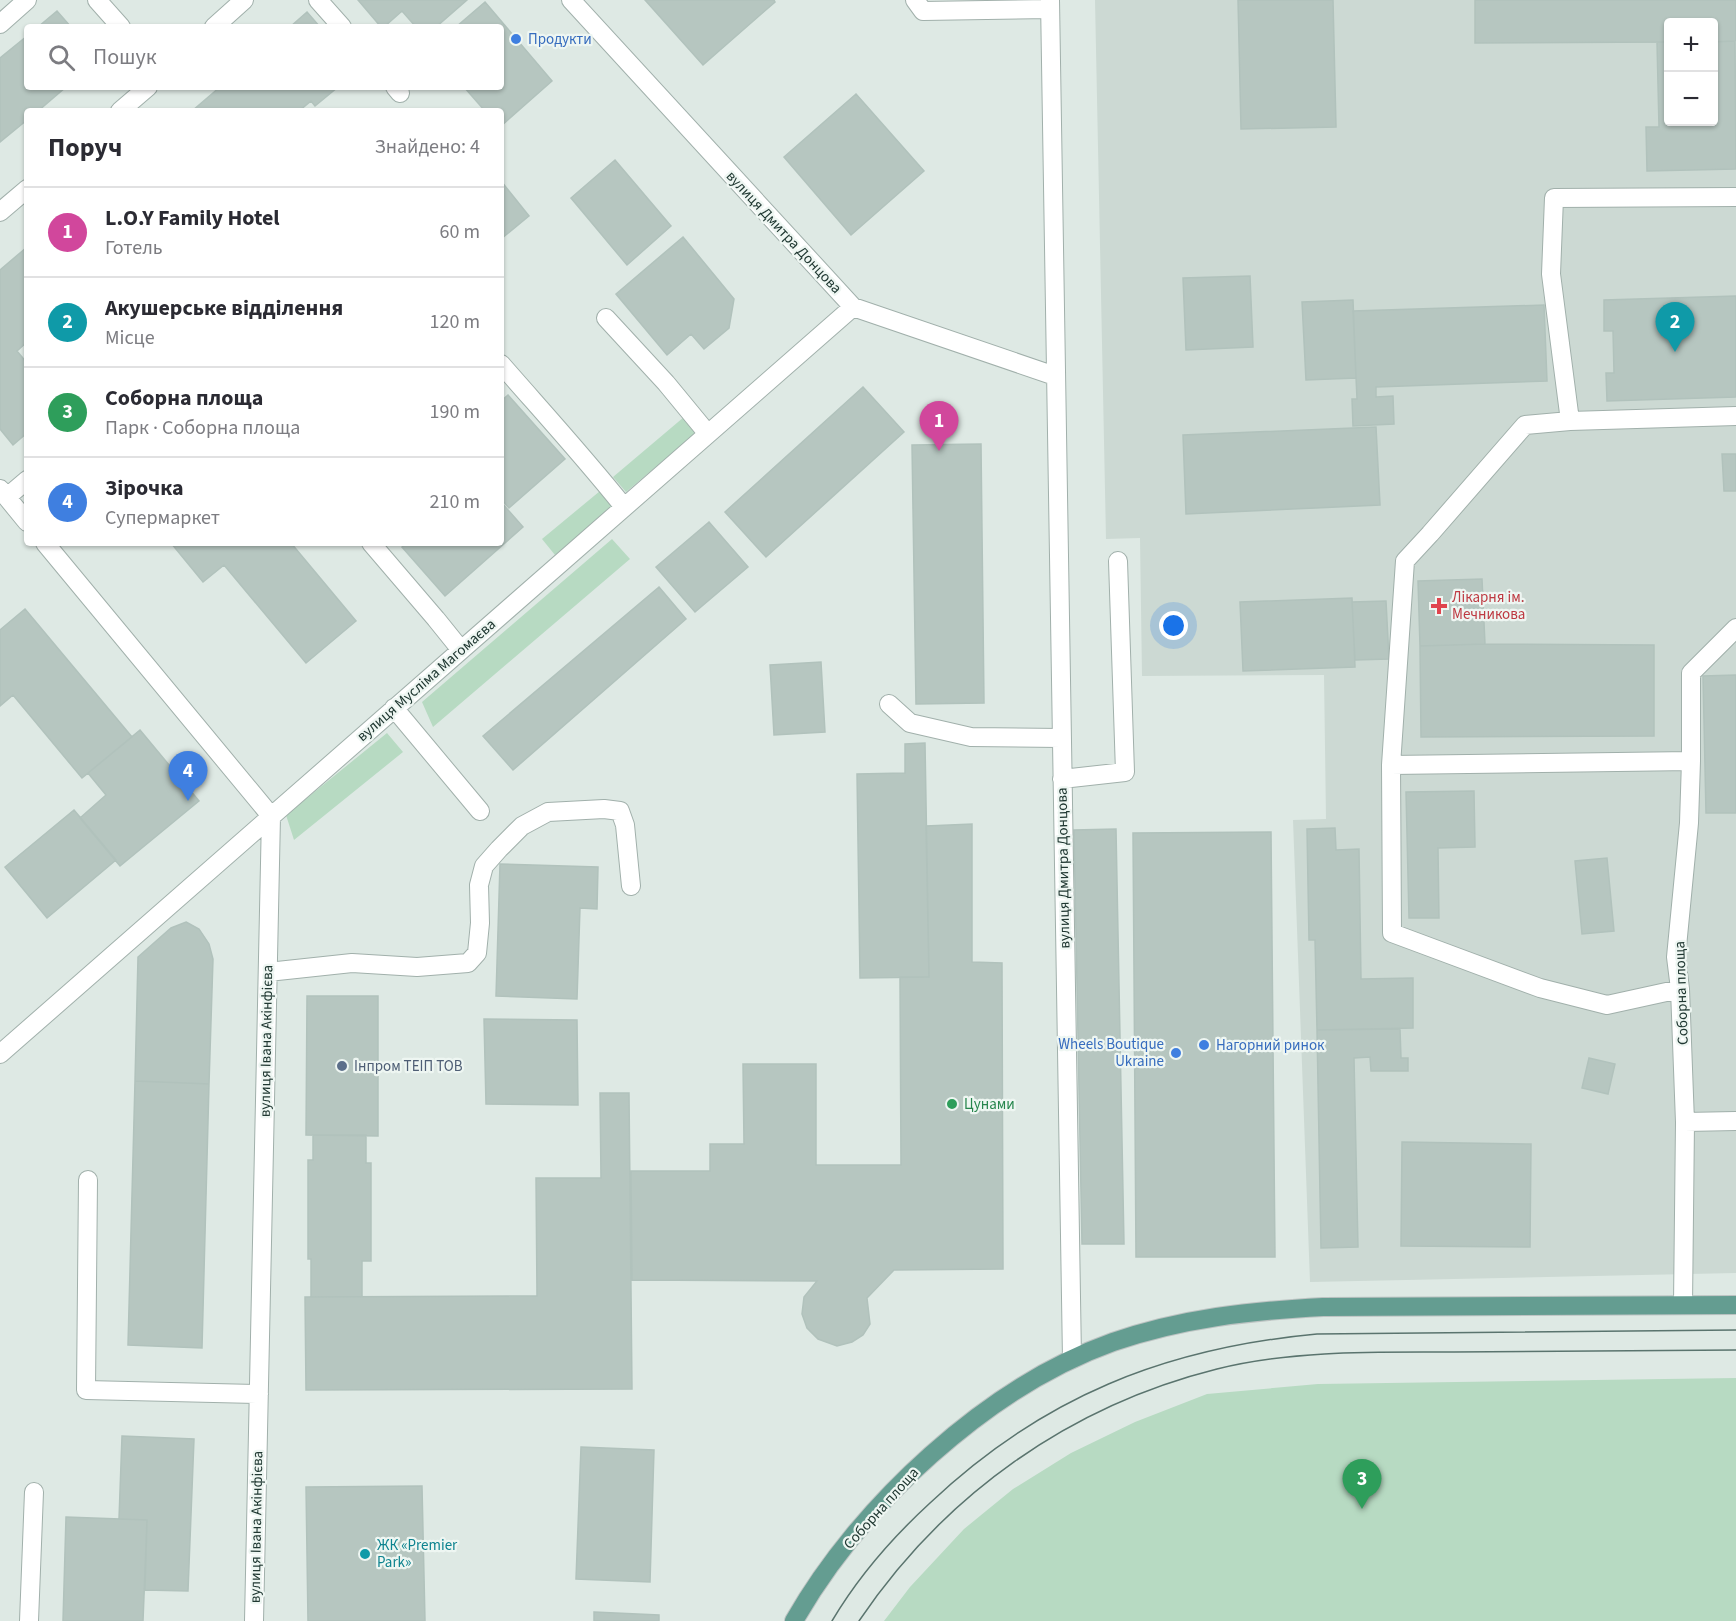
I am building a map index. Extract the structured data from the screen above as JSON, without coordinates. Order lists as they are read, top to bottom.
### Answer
{
  "streets": {
    "main road": ["Соборна площа"],
    "street": ["вулиця Дмитра Донцова", "вулиця Мусліма Магомаєва", "вулиця Івана Акінфієва"]
  },
  "crossings": [
    ["вулиця Дмитра Донцова", "вулиця Мусліма Магомаєва"],
    ["вулиця Дмитра Донцова", "Соборна площа"],
    ["вулиця Мусліма Магомаєва", "вулиця Івана Акінфієва"]
  ],
  "places": {
    "other": [
      "Продукти",
      "Нагорний ринок",
      "Wheels Boutique Ukraine",
      "Інпром ТЕІП ТОВ",
      "Цунами",
      "ЖК «Premier Park»"
    ],
    "health": ["Лікарня ім. Мечникова"]
  },
  "page": {
    "map_buttons": ["+", "−"],
    "search": "Пошук",
    "heading": ["Поруч", "Знайдено: 4"],
    "list": [
      {
        "mark": "1",
        "name": "L.O.Y Family Hotel",
        "note": "Готель",
        "value": "60 m"
      },
      {
        "mark": "2",
        "name": "Акушерське відділення",
        "note": "Місце",
        "value": "120 m"
      },
      {
        "mark": "3",
        "name": "Соборна площа",
        "note": "Парк · Соборна площа",
        "value": "190 m"
      },
      {
        "mark": "4",
        "name": "Зірочка",
        "note": "Супермаркет",
        "value": "210 m"
      }
    ],
    "pins": [
      "2",
      "1",
      "4",
      "3"
    ]
  }
}
